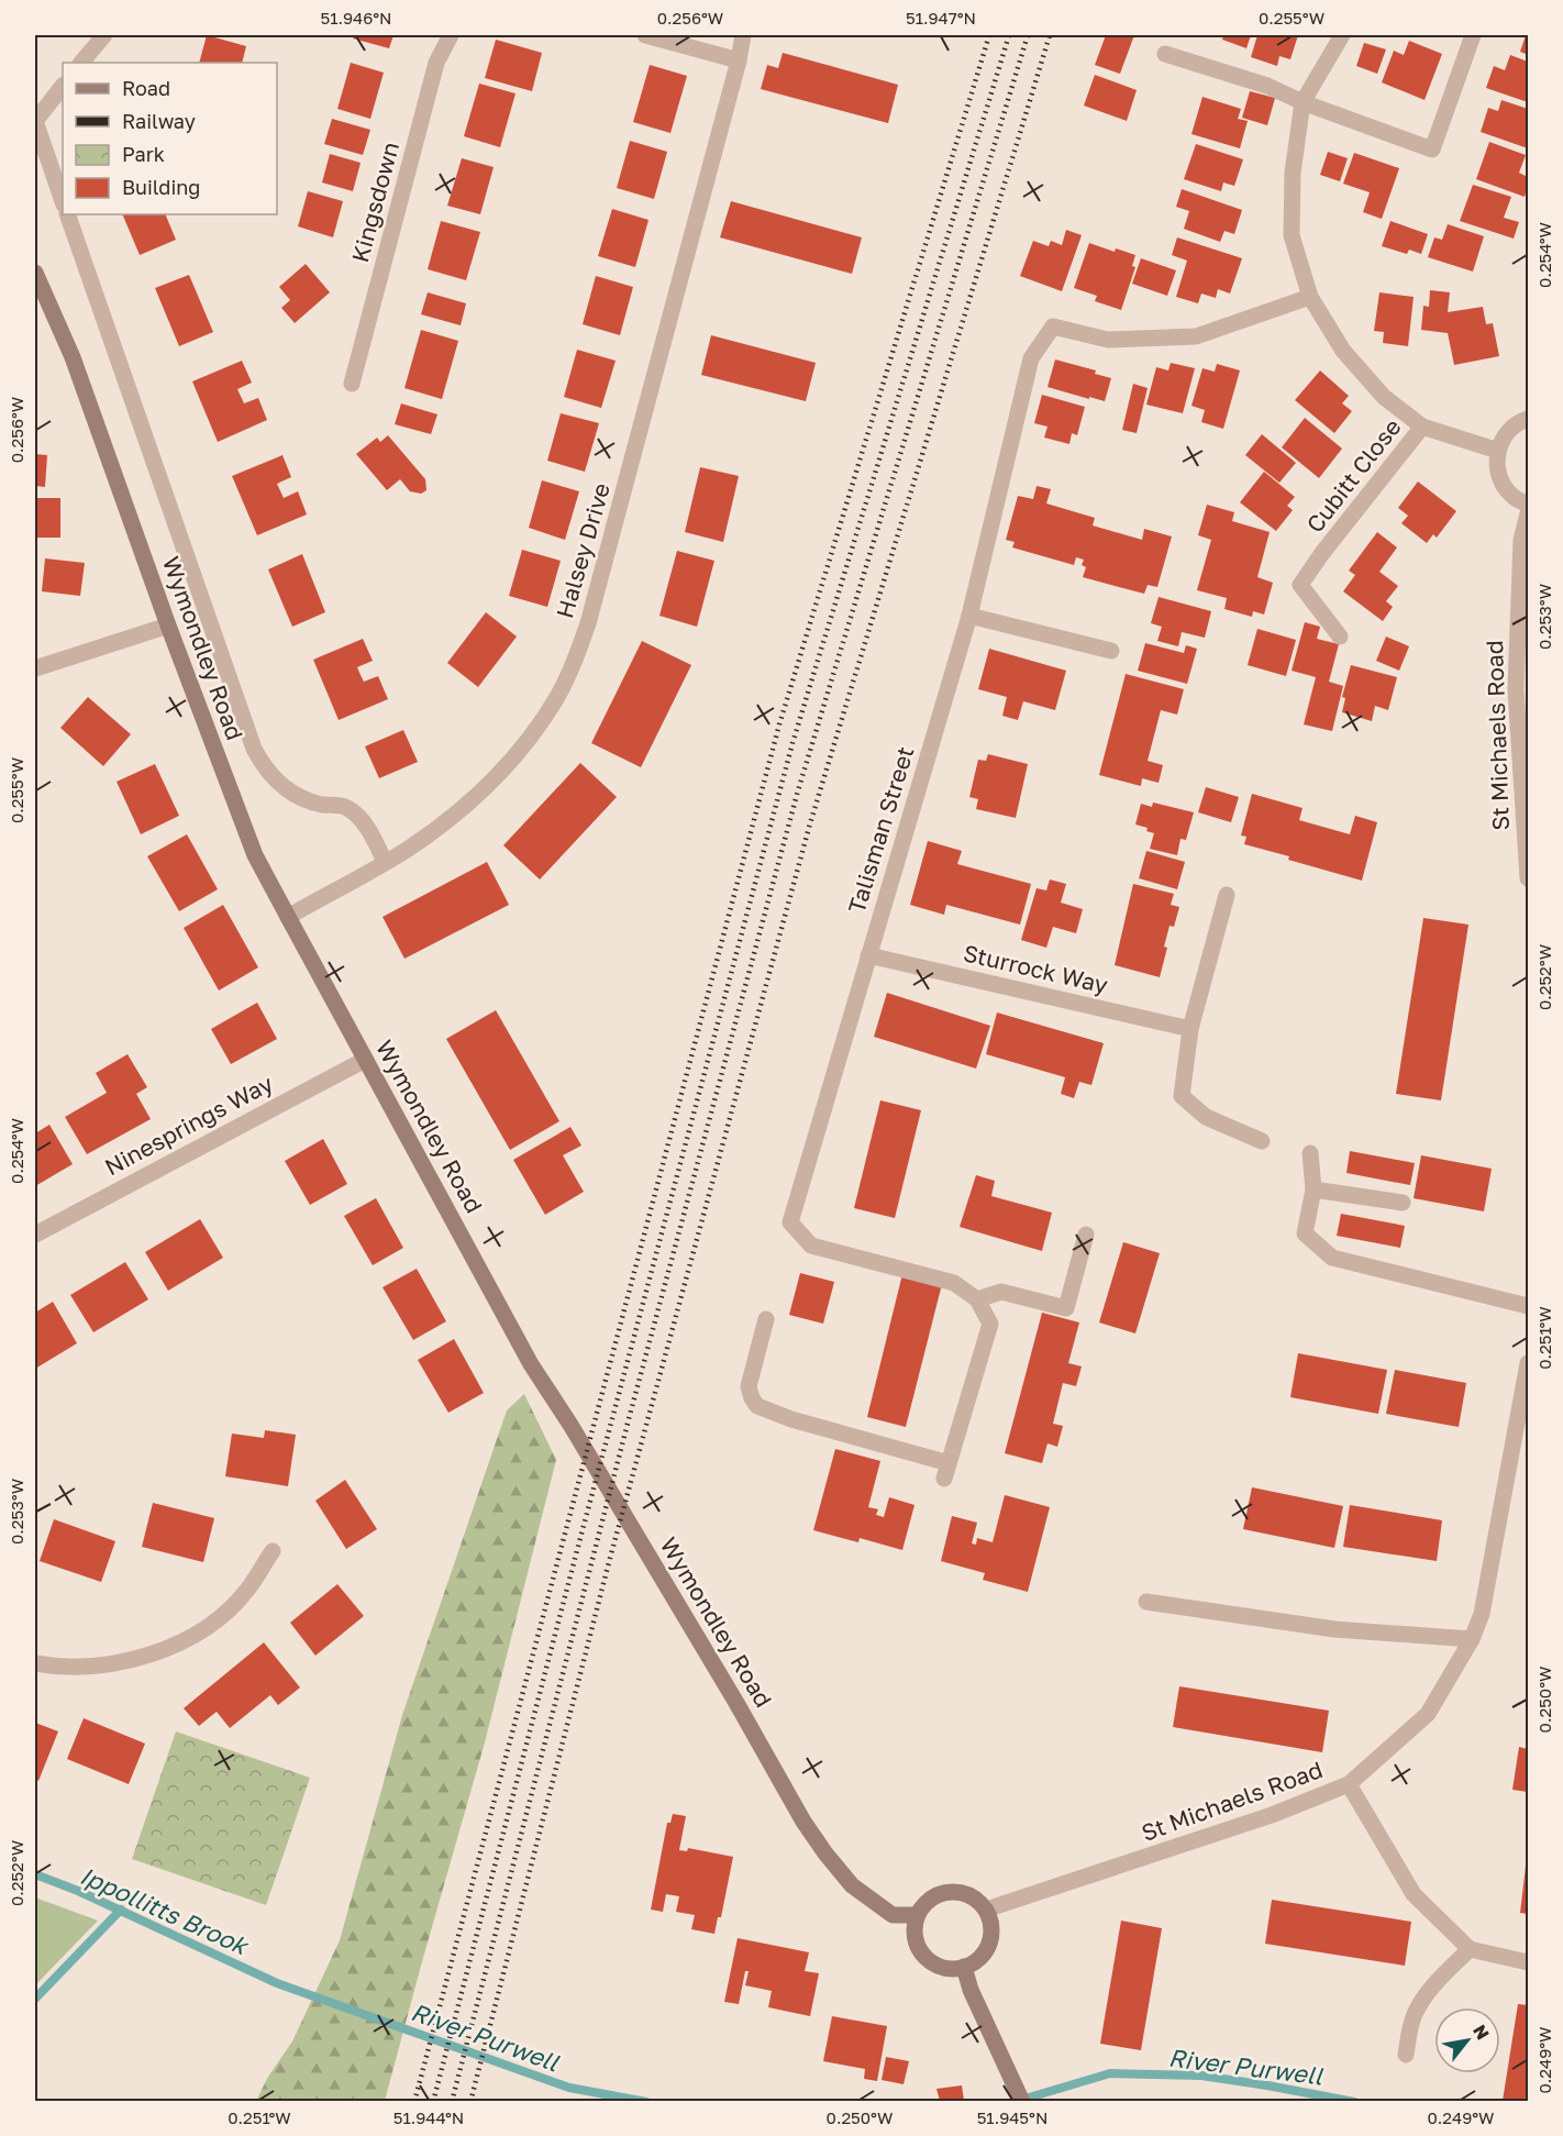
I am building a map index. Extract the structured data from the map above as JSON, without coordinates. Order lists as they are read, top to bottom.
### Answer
{
  "streets": {
    "street": [
      "Kingsdown",
      "Cubitt Close",
      "Halsey Drive",
      "Wymondley Road",
      "St Michaels Road",
      "Talisman Street",
      "Sturrock Way",
      "Ninesprings Way"
    ]
  },
  "crossings": [
    ["Halsey Drive", "Wymondley Road"],
    ["Wymondley Road", "St Michaels Road"],
    ["Wymondley Road", "Ninesprings Way"],
    ["Talisman Street", "Sturrock Way"]
  ],
  "water": ["Ippollitts Brook", "River Purwell"],
  "legend": [
    "Road",
    "Railway",
    "Park",
    "Building"
  ],
  "north": "top right",
  "coordinates": [
    "51.946°N",
    "0.256°W",
    "51.947°N",
    "0.255°W",
    "0.254°W",
    "0.253°W",
    "0.252°W",
    "0.251°W",
    "0.250°W",
    "0.249°W",
    "51.944°N",
    "51.945°N"
  ]
}
